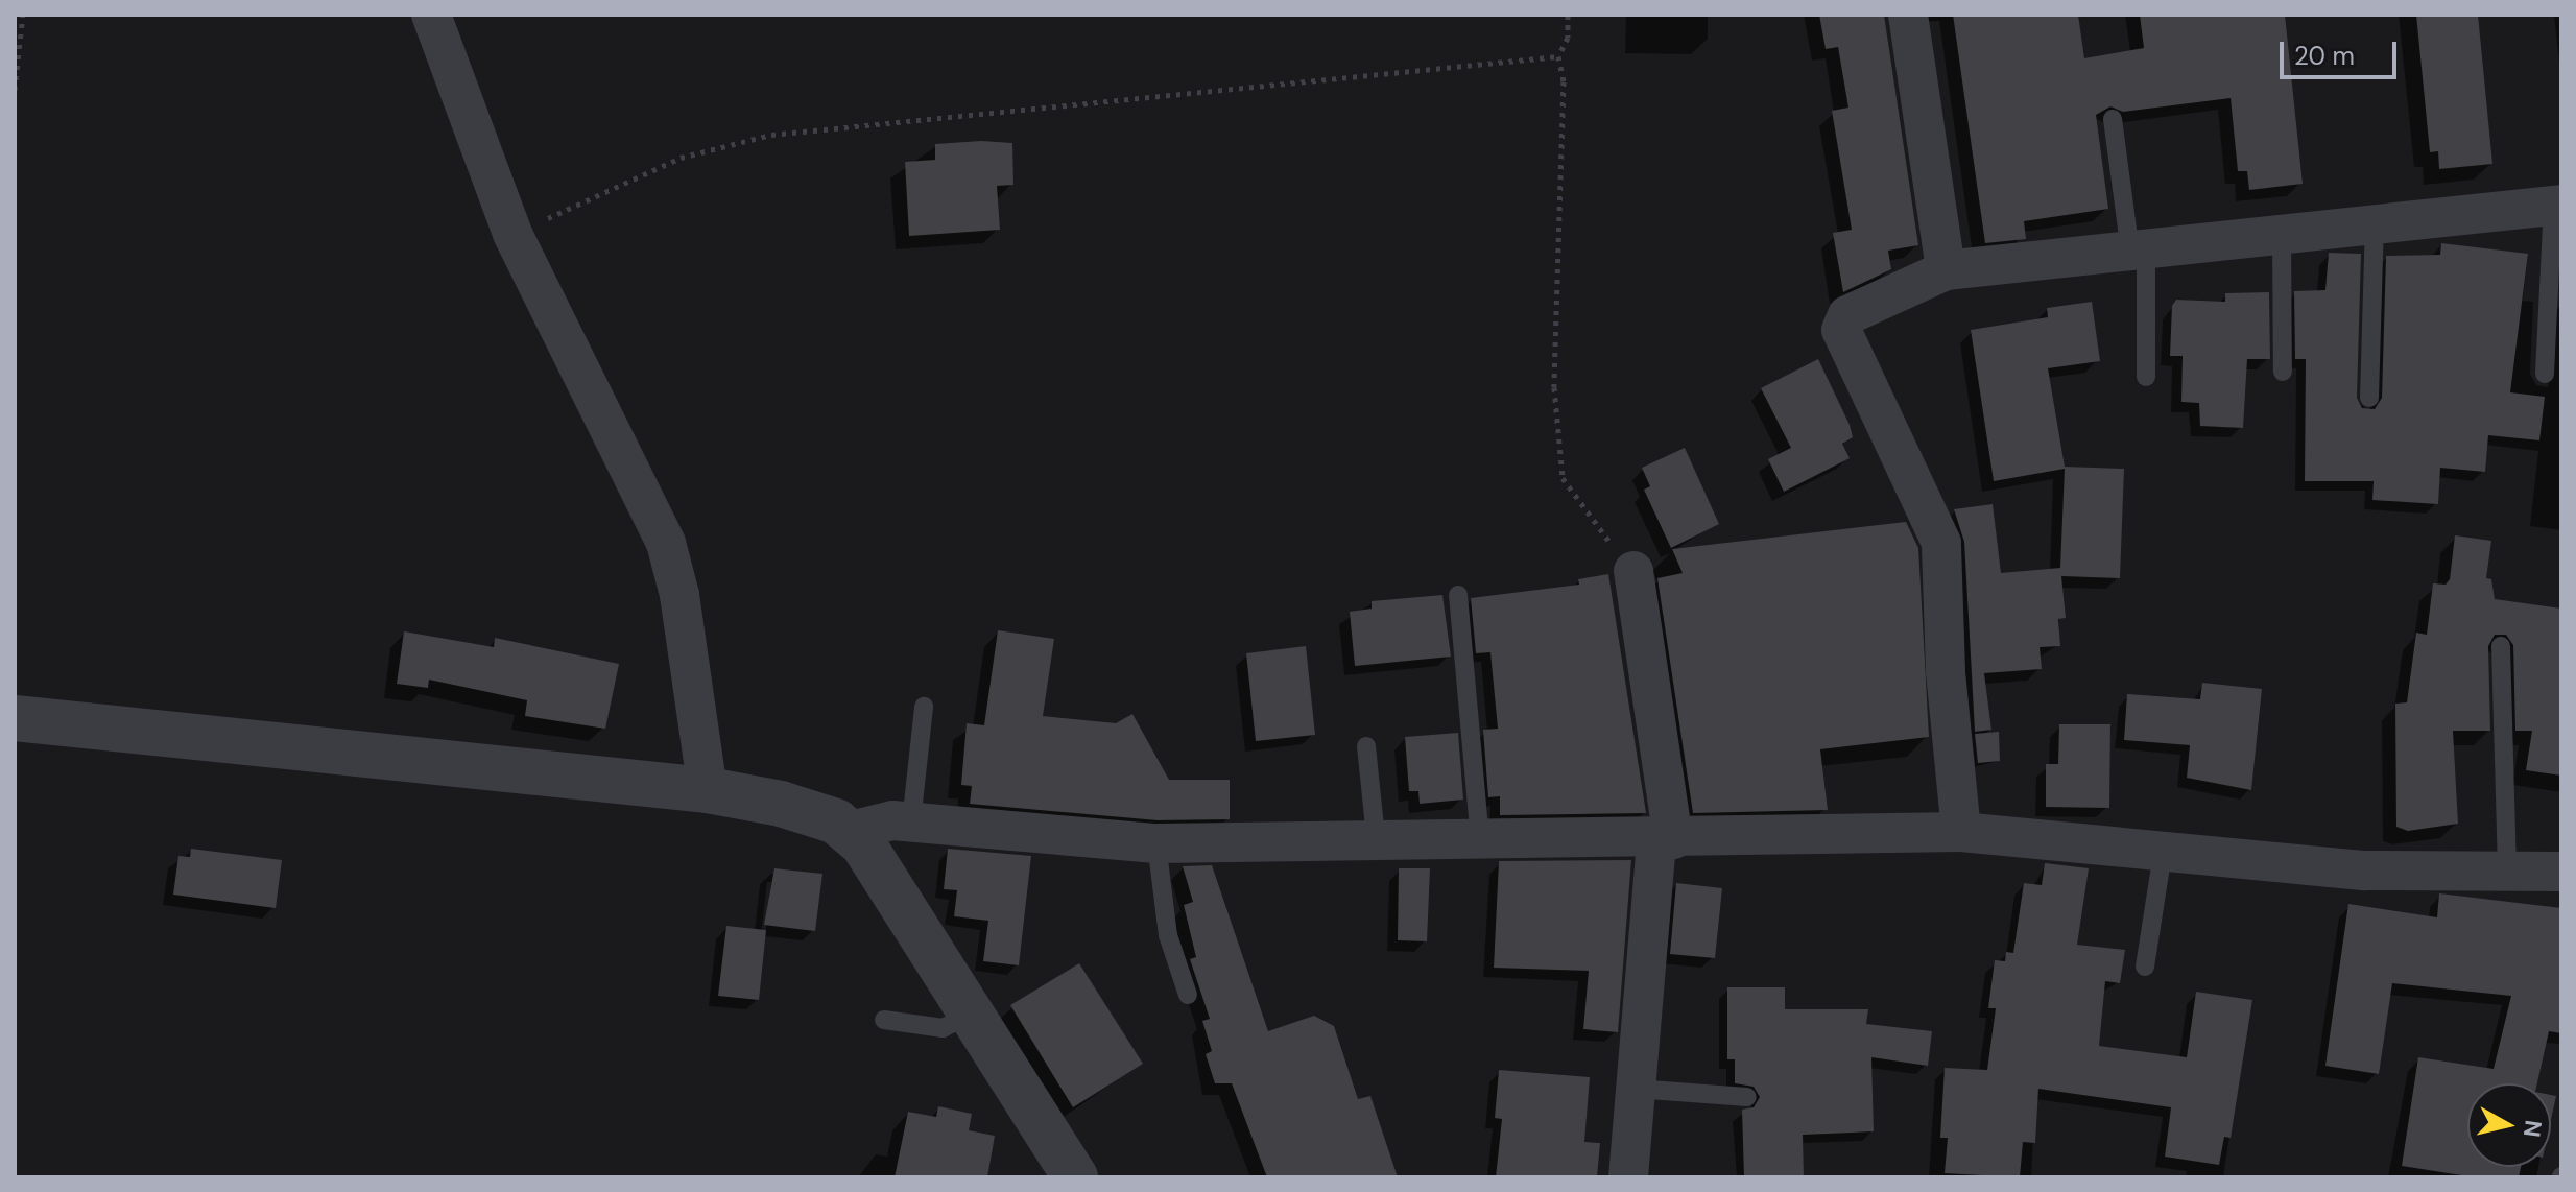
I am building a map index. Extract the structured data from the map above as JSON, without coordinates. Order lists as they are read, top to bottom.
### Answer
{
  "scale_bar": "20 m",
  "north": "right"
}
